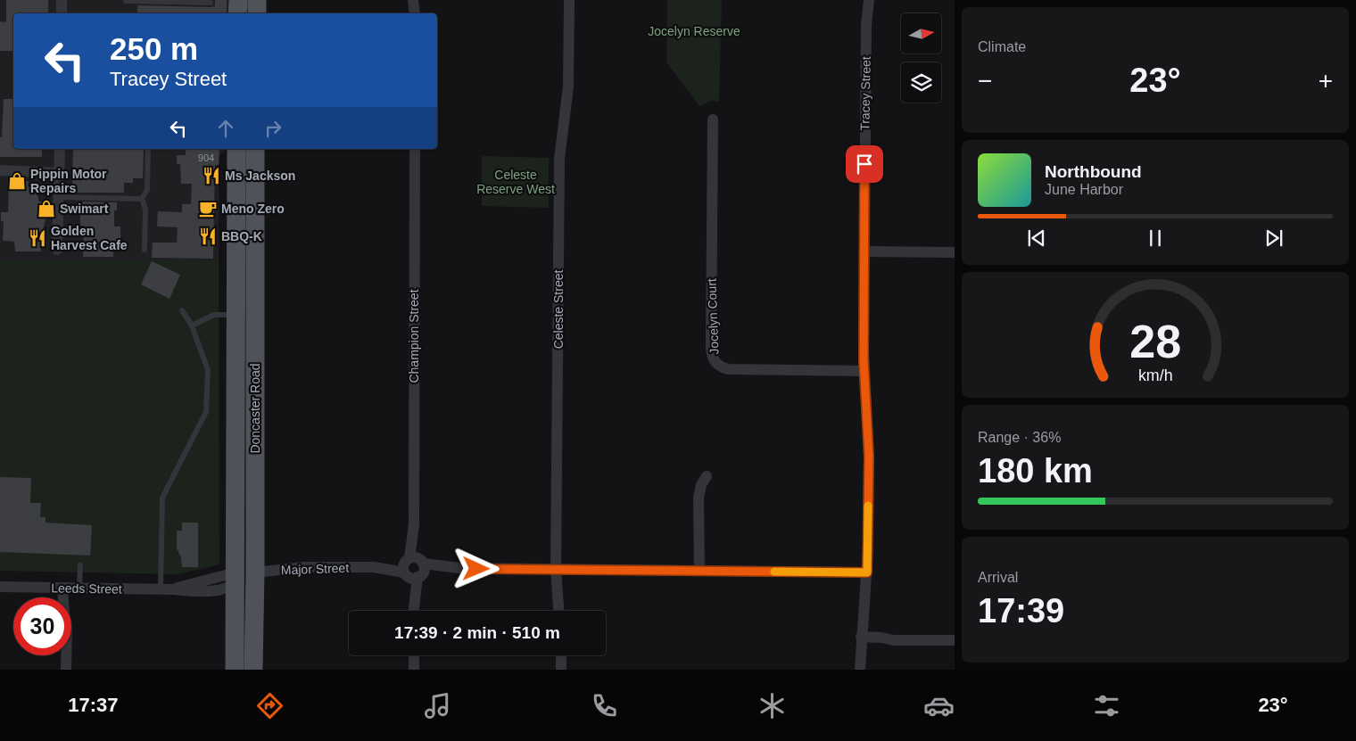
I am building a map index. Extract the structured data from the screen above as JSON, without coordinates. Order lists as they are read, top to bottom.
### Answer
{
  "streets": {
    "main road": ["Doncaster Road"],
    "street": [
      "Tracey Street",
      "Celeste Street",
      "Jocelyn Court",
      "Champion Street",
      "Major Street",
      "Leeds Street"
    ]
  },
  "crossings": [
    ["Tracey Street", "Jocelyn Court"],
    ["Tracey Street", "Major Street"],
    ["Celeste Street", "Major Street"],
    ["Champion Street", "Major Street"],
    ["Doncaster Road", "Major Street"],
    ["Doncaster Road", "Leeds Street"]
  ],
  "parks": ["Jocelyn Reserve", "Celeste Reserve West"],
  "places": {
    "restaurant": ["Ms Jackson", "BBQ-K", "Golden Harvest Cafe"],
    "shop": ["Pippin Motor Repairs", "Swimart"],
    "cafe": ["Meno Zero"]
  },
  "house_numbers": ["904"],
  "north": "right",
  "page": {
    "tile": [
      "Climate",
      ["Range · 36%", "180 km"],
      ["Arrival", "17:39"]
    ],
    "turn": ["250 m", "Tracey Street"],
    "heat": ["−", "23°", "+"],
    "song": ["Northbound", "June Harbor"],
    "limit": "30",
    "trip": "17:39 · 2 min · 510 m",
    "tabs": ["17:37", "23°"],
    "gauge": ["28", "km/h"]
  }
}
